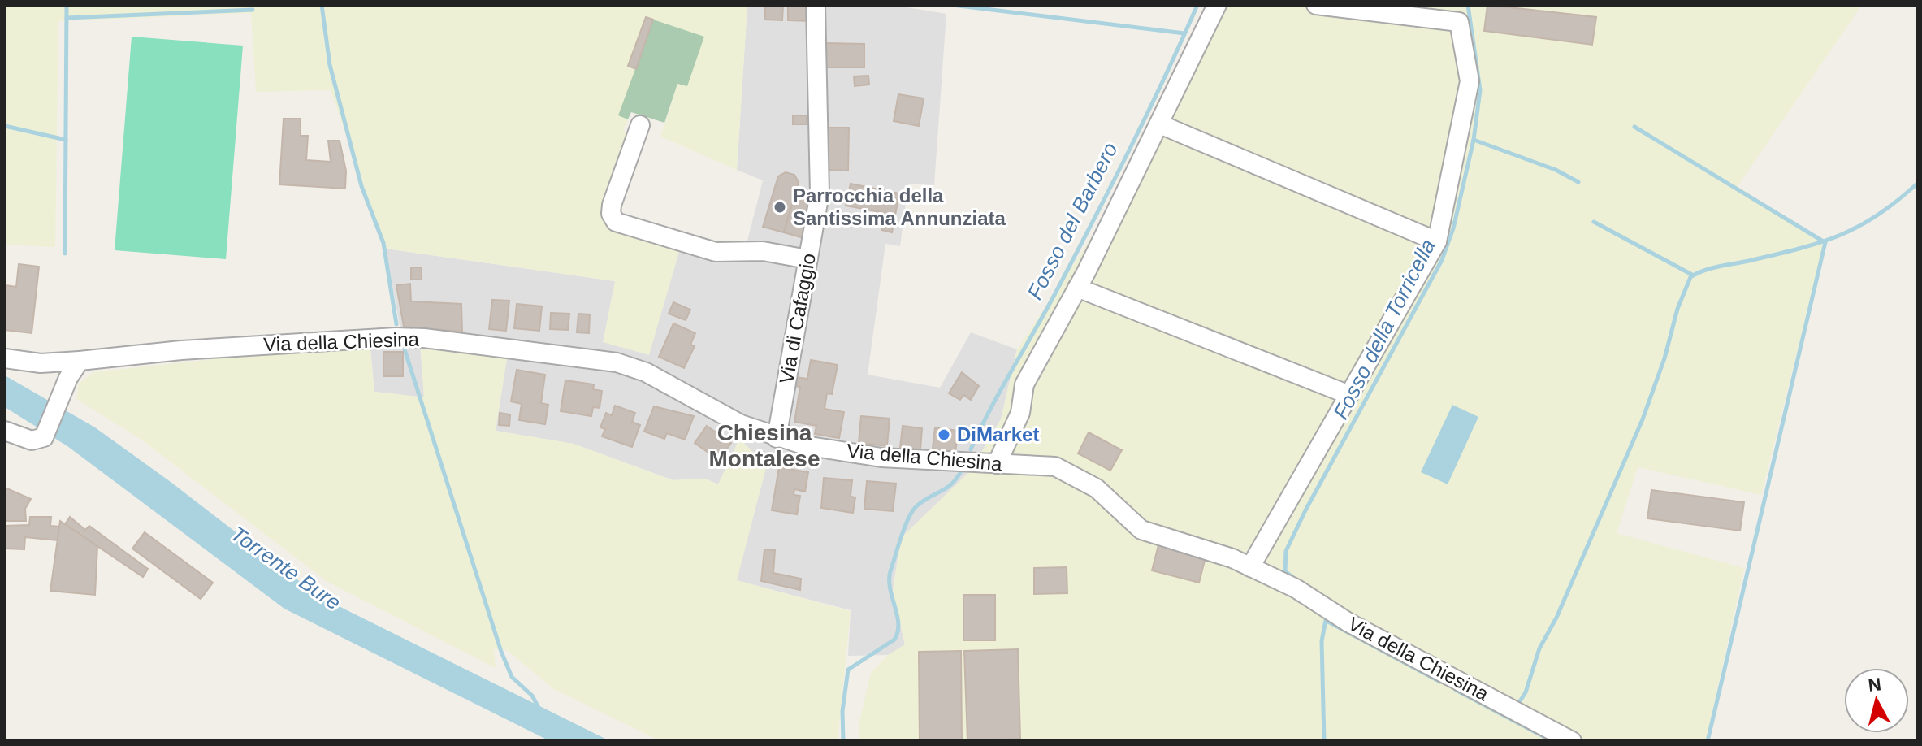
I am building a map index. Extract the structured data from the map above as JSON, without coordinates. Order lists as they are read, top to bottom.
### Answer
{
  "streets": {
    "street": ["Via di Cafaggio", "Via della Chiesina"]
  },
  "crossings": [
    ["Via di Cafaggio", "Via della Chiesina"]
  ],
  "districts": ["Chiesina Montalese"],
  "water": ["Fosso del Barbero", "Fosso della Torricella", "Torrente Bure"],
  "places": ["Parrocchia della Santissima Annunziata", "DiMarket"],
  "north": "top"
}
